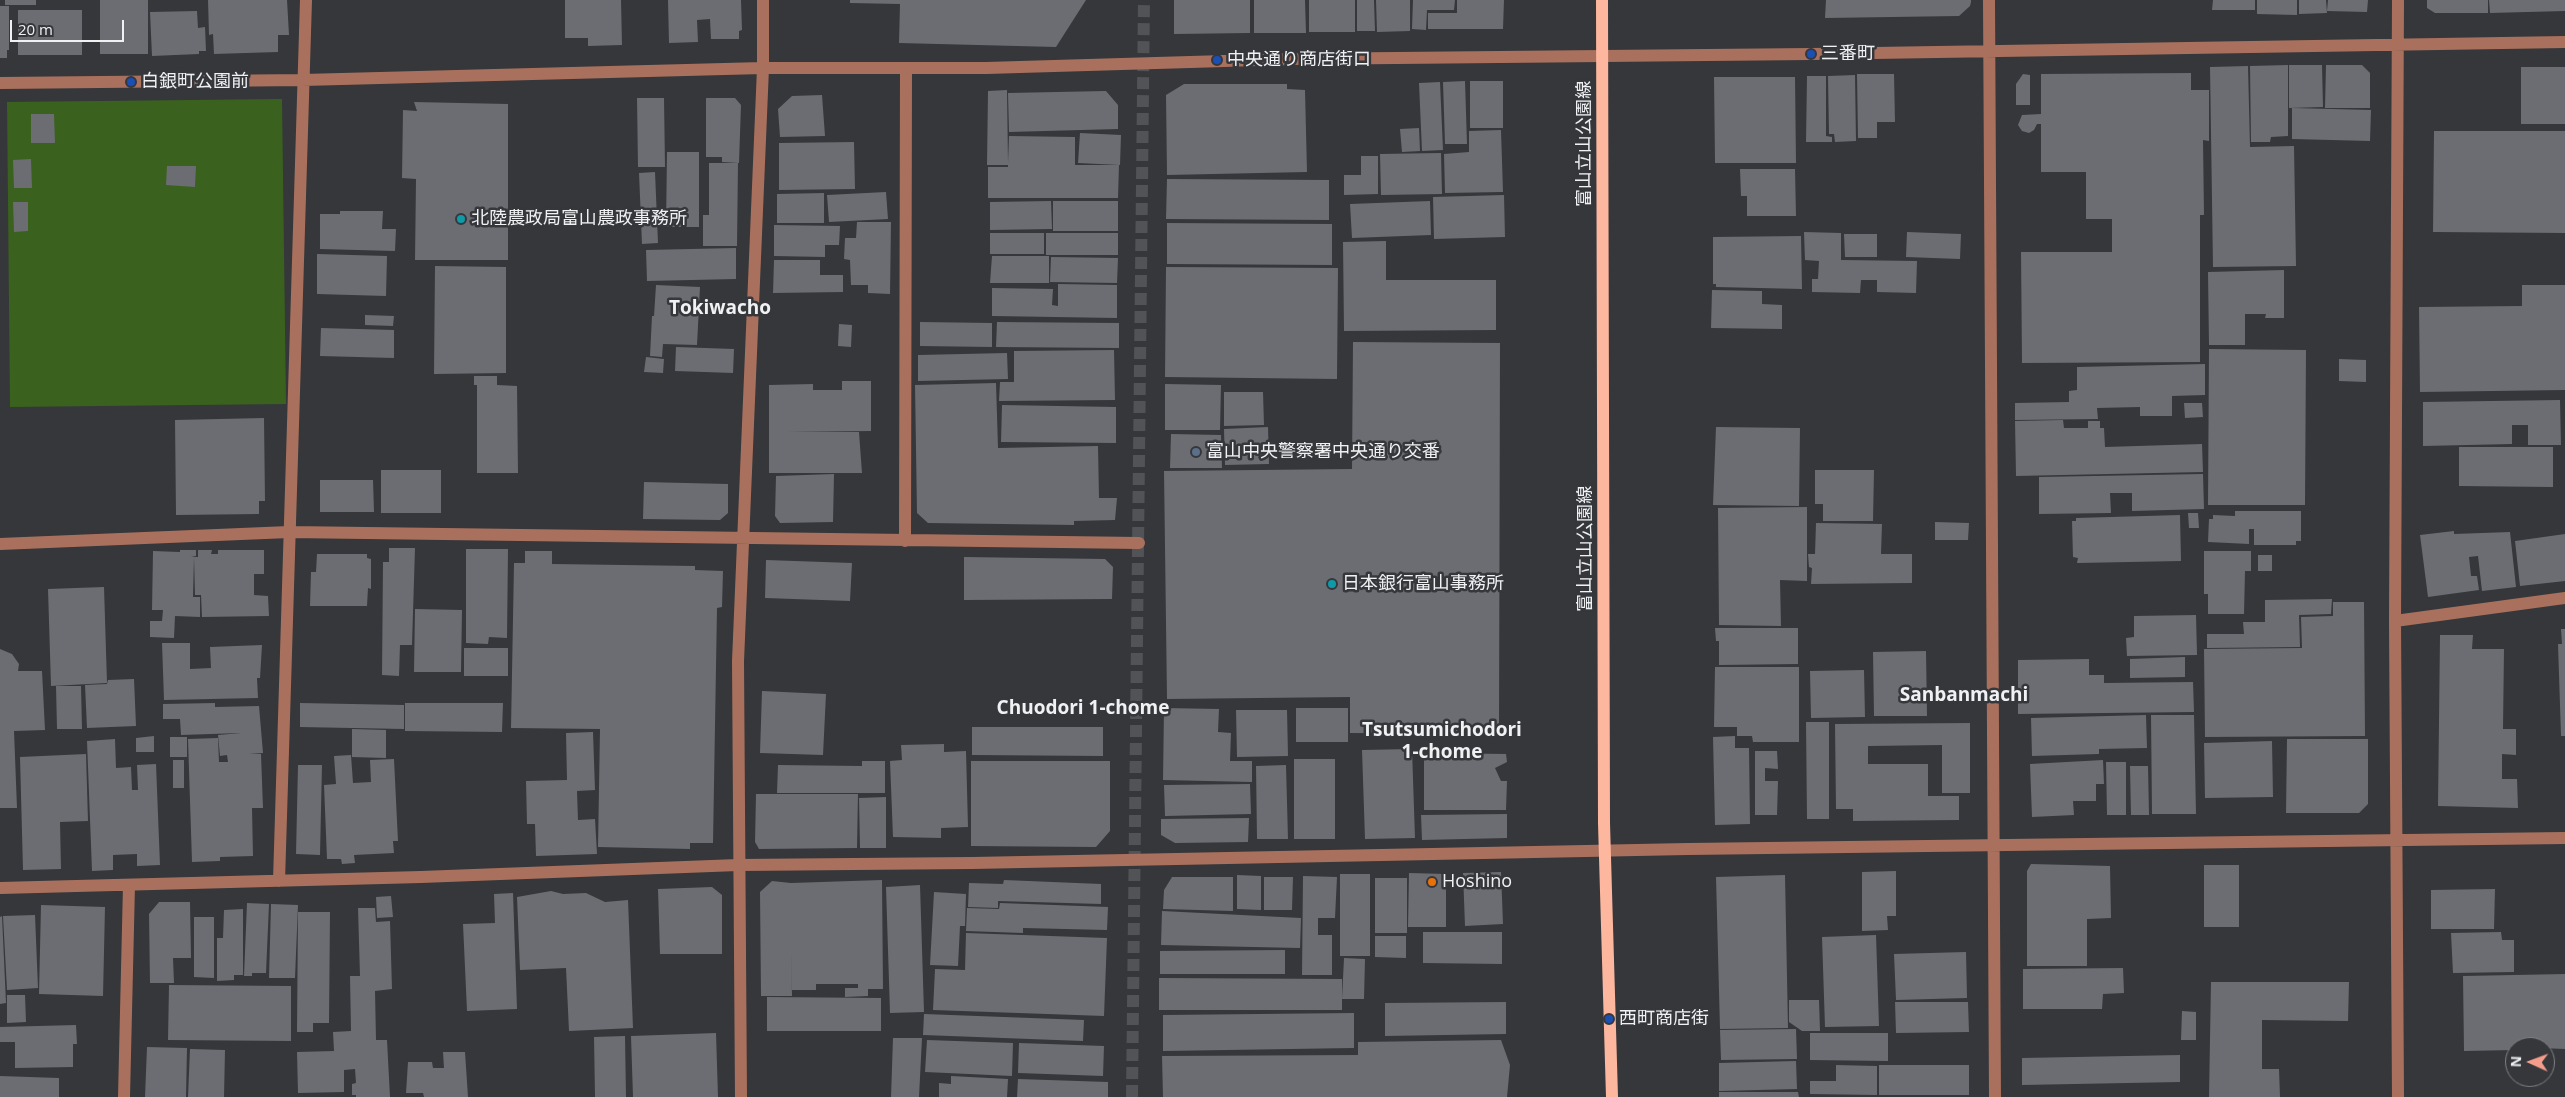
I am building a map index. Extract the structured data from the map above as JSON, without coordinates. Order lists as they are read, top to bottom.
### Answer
{
  "streets": {
    "main road": ["富山立山公園線"]
  },
  "districts": [
    "Tokiwacho",
    "Sanbanmachi",
    "Chuodori 1-chome",
    "Tsutsumichodori 1-chome"
  ],
  "places": [
    "三番町",
    "中央通り商店街口",
    "白銀町公園前",
    "北陸農政局富山農政事務所",
    "富山中央警察署中央通り交番",
    "日本銀行富山事務所",
    "Hoshino",
    "西町商店街"
  ],
  "scale_bar": "20 m",
  "north": "left"
}
